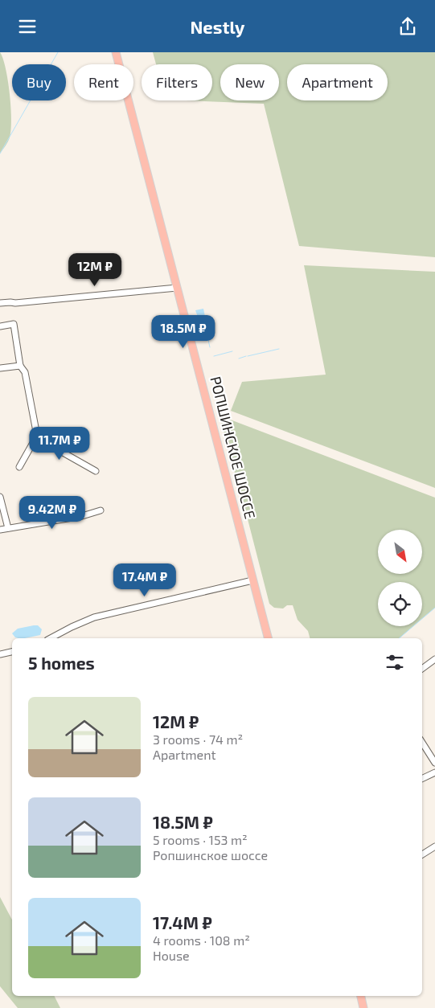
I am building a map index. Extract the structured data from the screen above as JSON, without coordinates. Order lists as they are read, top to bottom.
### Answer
{
  "streets": {
    "main road": ["РОПШИНСКОЕ ШОССЕ"]
  },
  "north": "bottom right",
  "page": {
    "header": "Nestly",
    "chip": [
      "Buy",
      "Rent",
      "Filters",
      "New",
      "Apartment"
    ],
    "price": [
      "12M ₽",
      "18.5M ₽",
      "11.7M ₽",
      "9.42M ₽",
      "17.4M ₽"
    ],
    "heading": "5 homes",
    "list": [
      {
        "name": "12M ₽",
        "note": "3 rooms · 74 m² · Apartment"
      },
      {
        "name": "18.5M ₽",
        "note": "5 rooms · 153 m² · Ропшинское шоссе"
      },
      {
        "name": "17.4M ₽",
        "note": "4 rooms · 108 m² · House"
      }
    ]
  }
}
